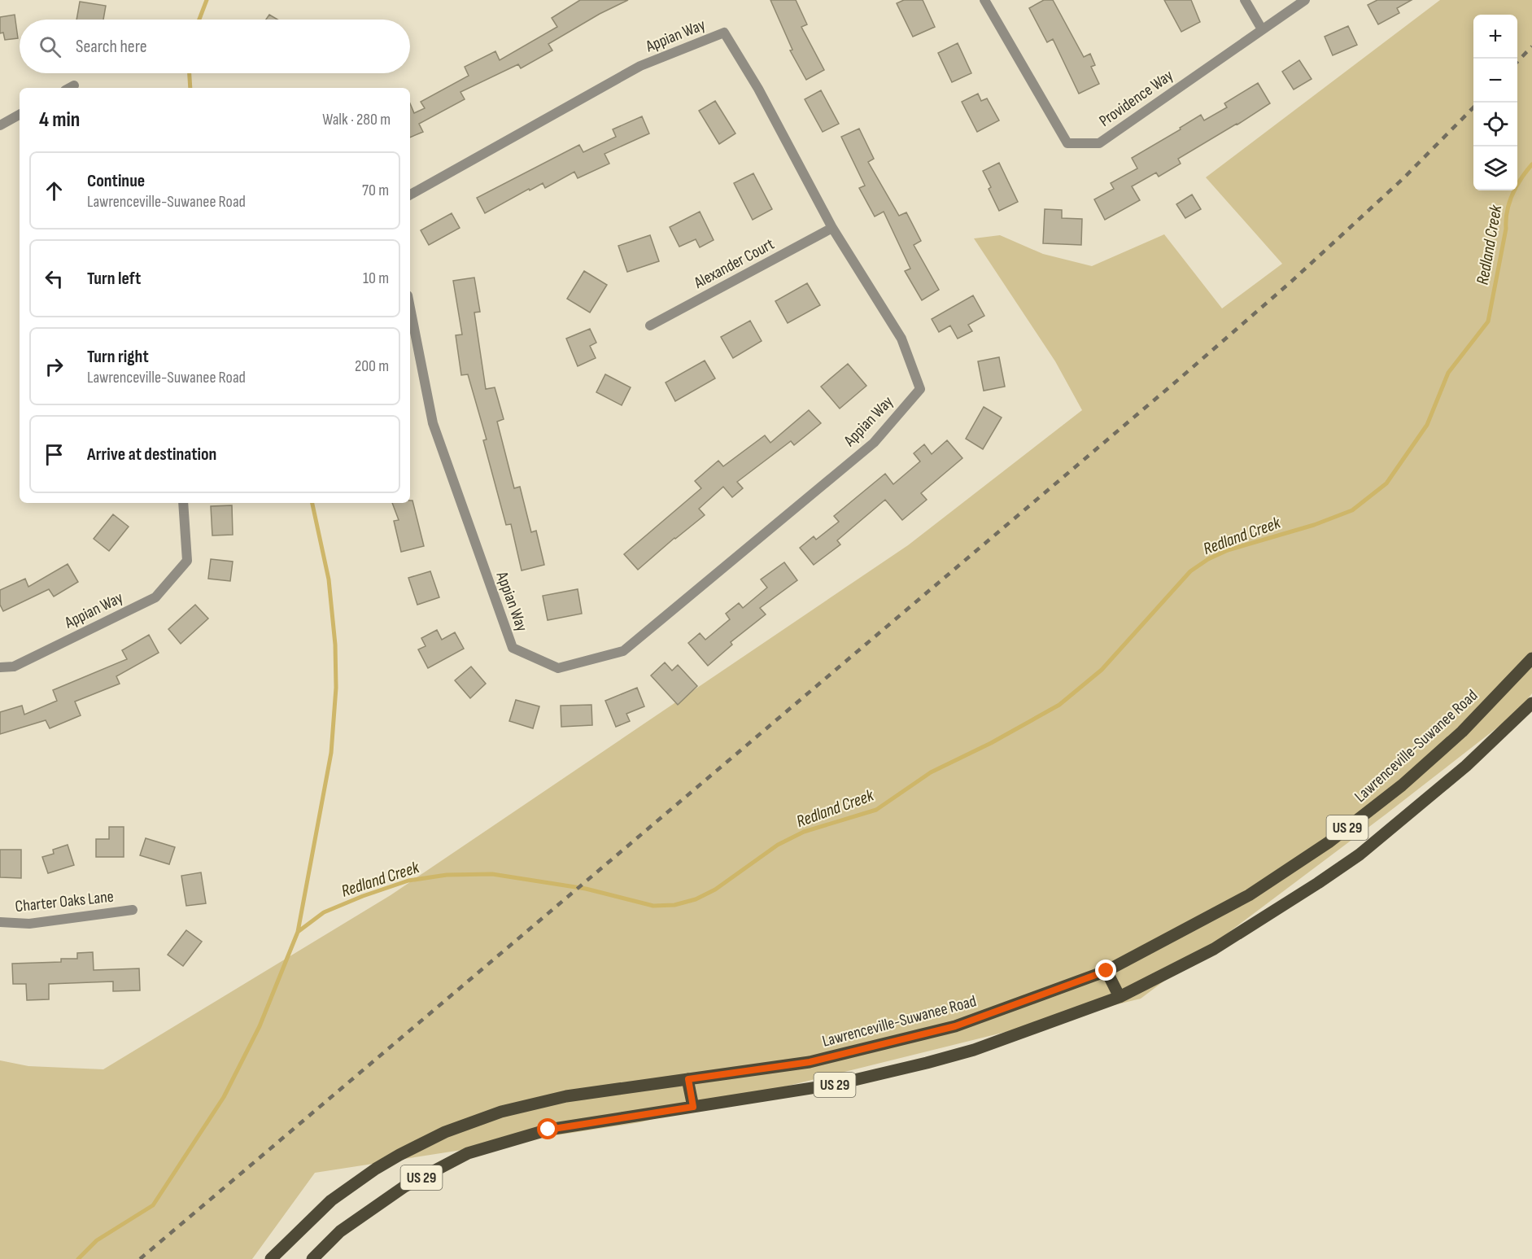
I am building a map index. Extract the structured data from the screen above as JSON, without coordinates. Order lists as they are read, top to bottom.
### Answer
{
  "streets": {
    "main road": ["Lawrenceville-Suwanee Road", "US 29"],
    "street": [
      "Appian Way",
      "Providence Way",
      "Alexander Court",
      "Charter Oaks Lane"
    ]
  },
  "crossings": [
    ["Appian Way", "Alexander Court"]
  ],
  "water": ["Redland Creek"],
  "page": {
    "map_buttons": ["+", "−"],
    "search": "Search here",
    "heading": ["4 min", "Walk · 280 m"],
    "list": [
      ["Continue", "Lawrenceville-Suwanee Road", "70 m"],
      ["Turn left", "10 m"],
      ["Turn right", "Lawrenceville-Suwanee Road", "200 m"],
      "Arrive at destination"
    ]
  }
}
